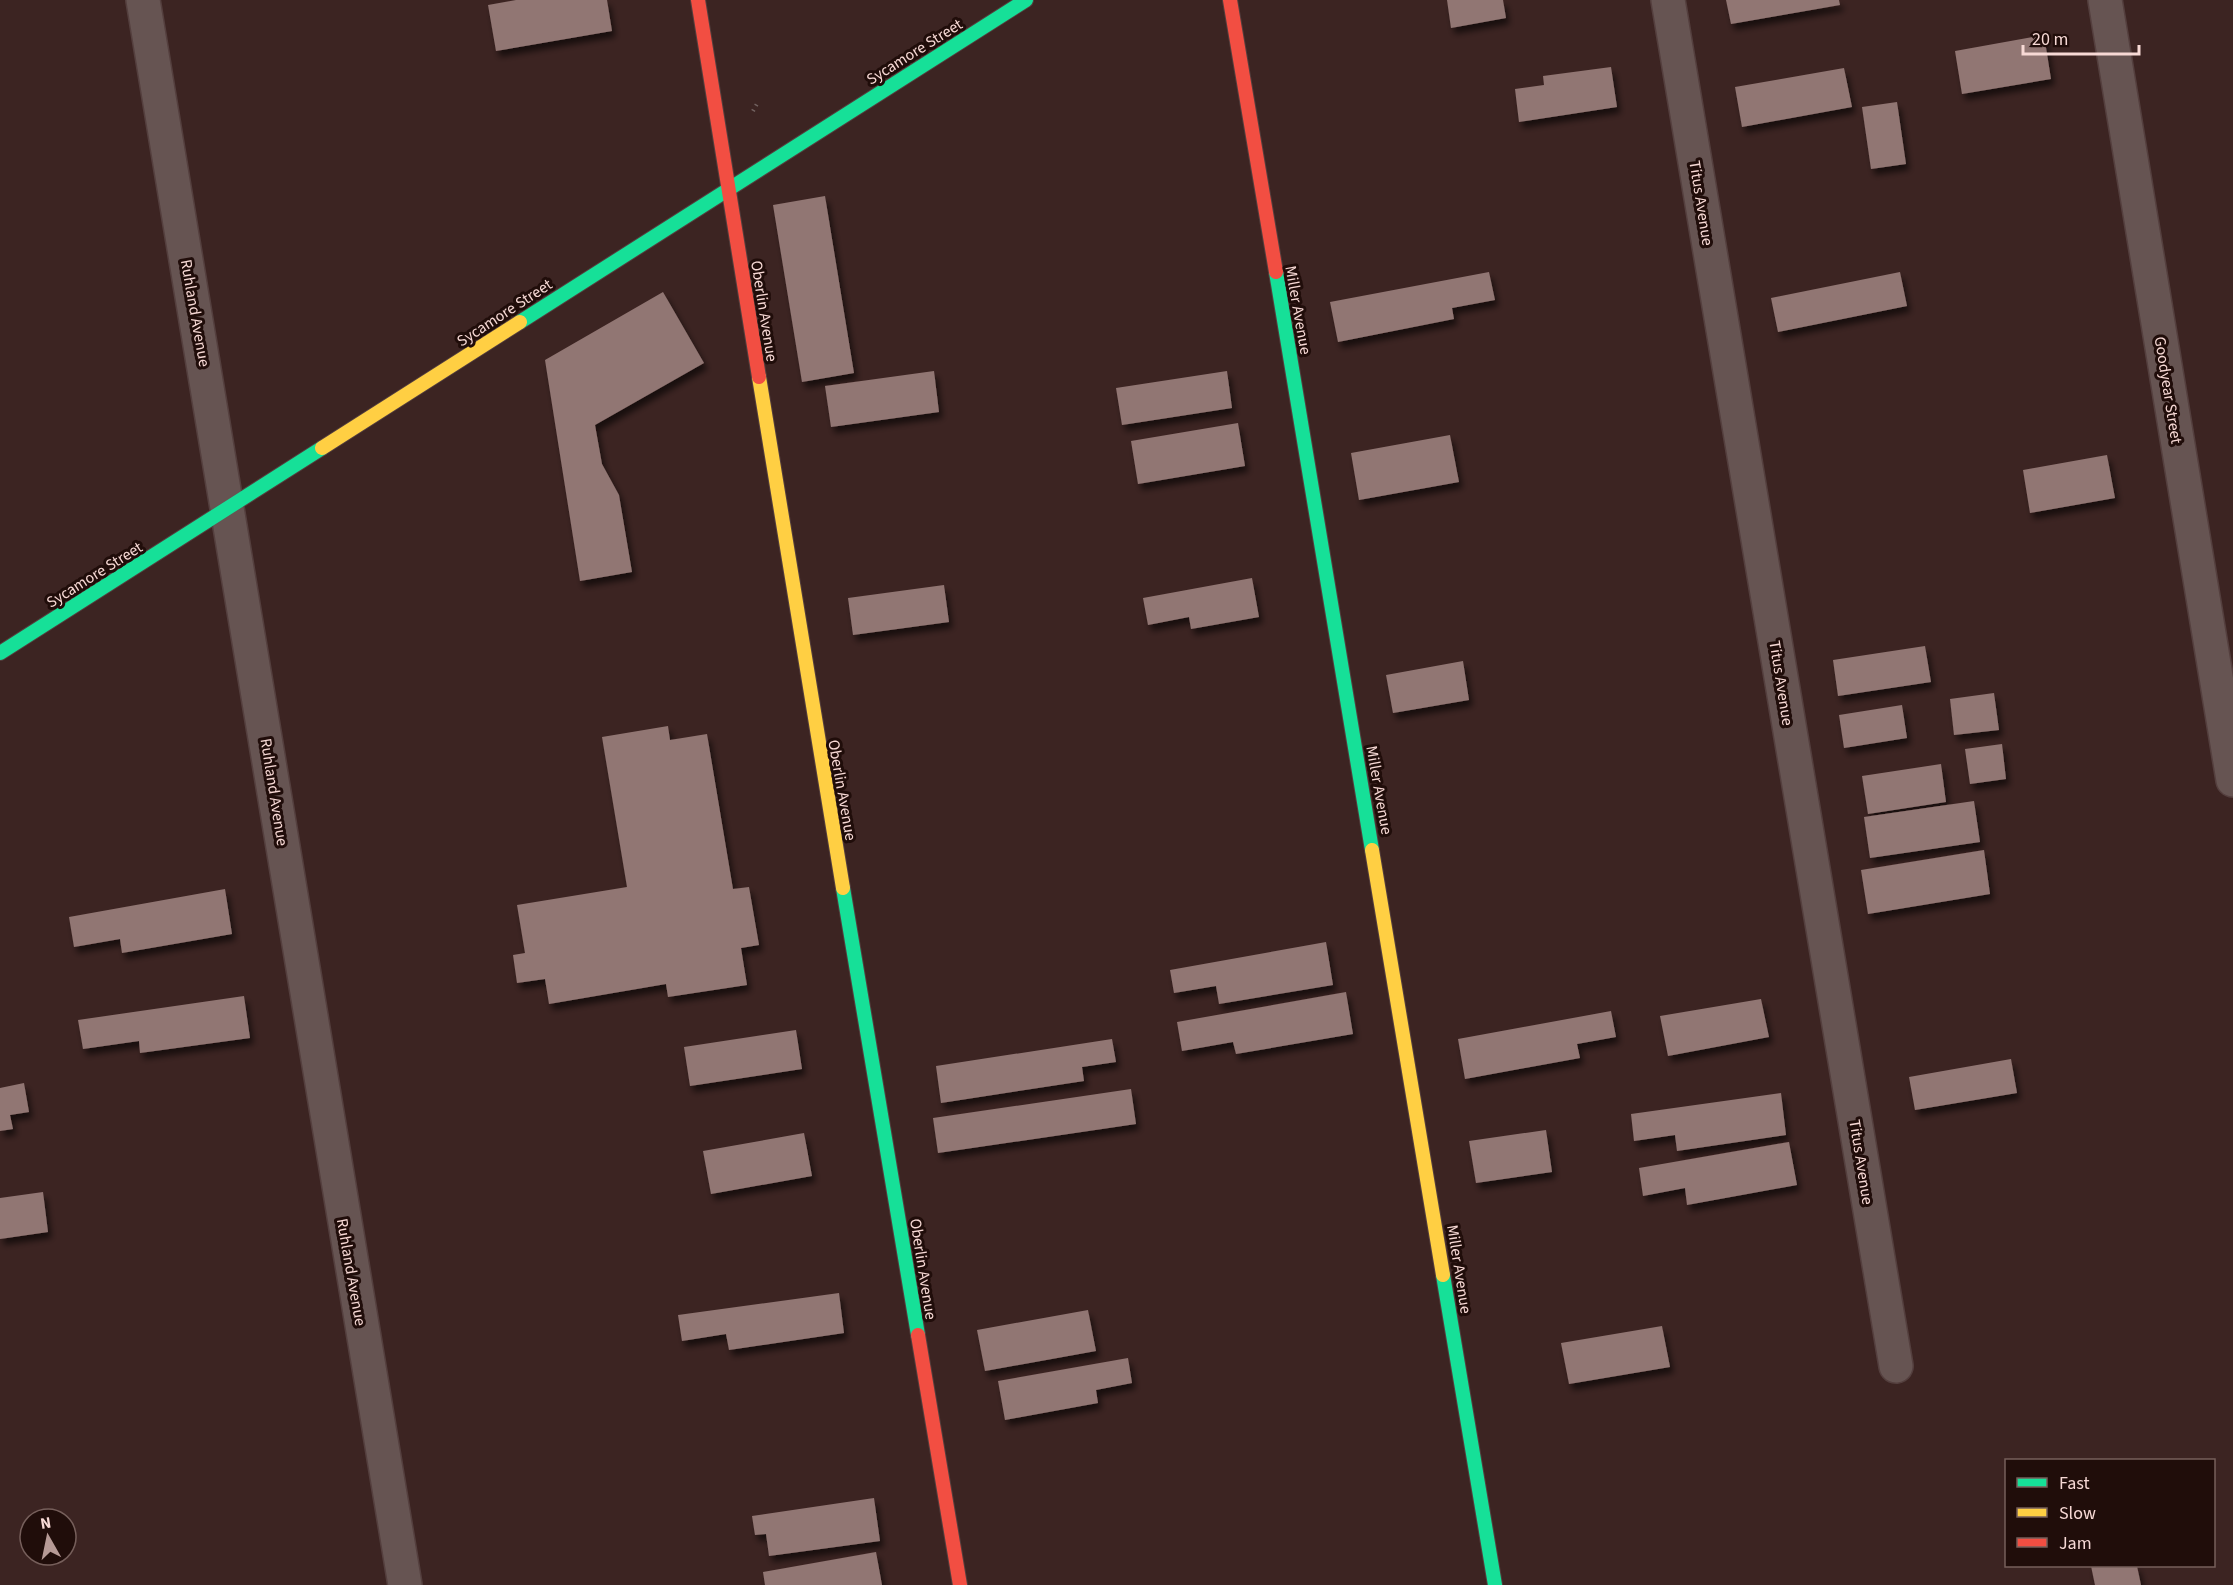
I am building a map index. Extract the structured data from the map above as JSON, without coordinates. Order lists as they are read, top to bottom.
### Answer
{
  "streets": {
    "street": [
      "Sycamore Street",
      "Titus Avenue",
      "Miller Avenue",
      "Oberlin Avenue",
      "Ruhland Avenue",
      "Goodyear Street"
    ]
  },
  "crossings": [
    ["Sycamore Street", "Oberlin Avenue"],
    ["Sycamore Street", "Ruhland Avenue"]
  ],
  "legend": ["Fast", "Slow", "Jam"],
  "scale_bar": "20 m",
  "north": "top"
}
